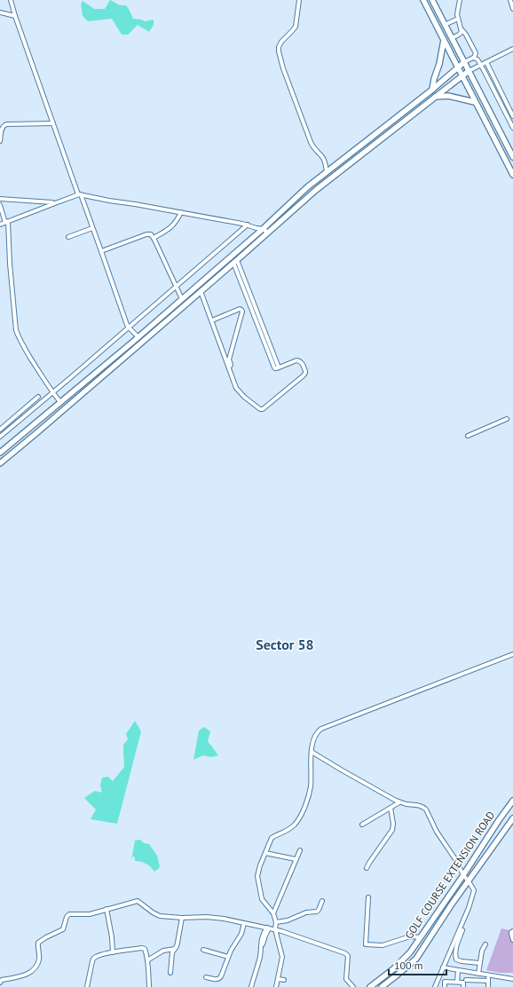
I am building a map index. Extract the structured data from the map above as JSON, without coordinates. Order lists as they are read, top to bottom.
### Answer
{
  "streets": {
    "street": ["GOLF COURSE EXTENSION ROAD"]
  },
  "districts": ["Sector 58"],
  "scale_bar": "100 m"
}
